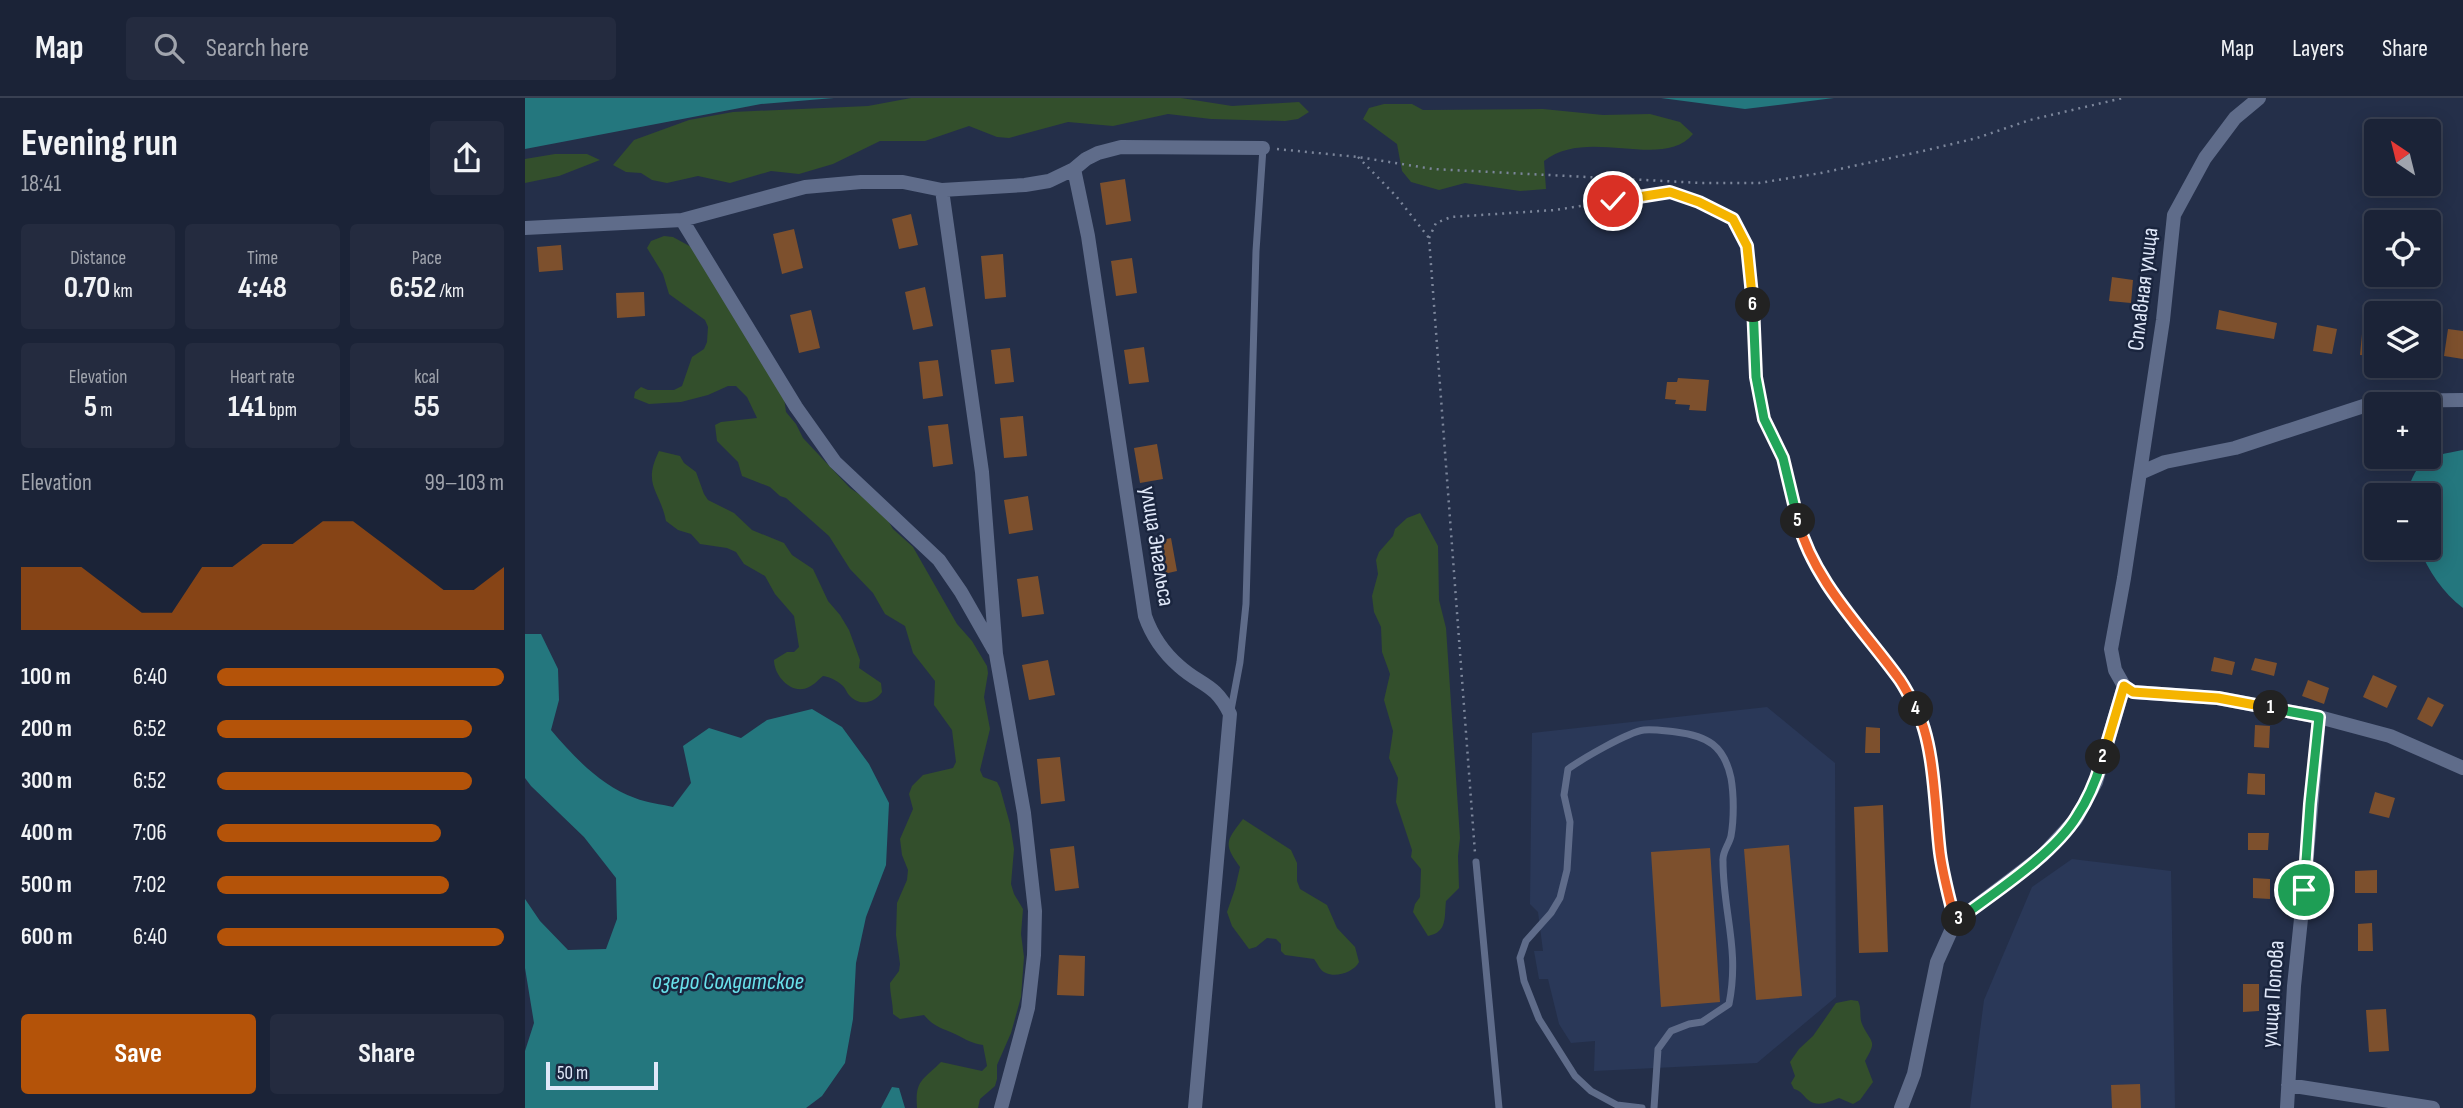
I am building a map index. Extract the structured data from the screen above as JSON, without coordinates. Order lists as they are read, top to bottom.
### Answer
{
  "streets": {
    "street": ["Сплавная улица", "улица Энгельса", "улица Попова"]
  },
  "water": ["озеро Солдатское"],
  "scale_bar": "50 m",
  "north": "top left",
  "page": {
    "header": "Map",
    "search": "Search here",
    "nav": ["Map", "Layers", "Share"],
    "heading": ["Evening run", "18:41"],
    "map_buttons": ["+", "−"],
    "stats": [
      ["Distance", "0.70 km"],
      ["Time", "4:48"],
      ["Pace", "6:52 /km"],
      ["Elevation", "5 m"],
      ["Heart rate", "141 bpm"],
      ["kcal", "55"]
    ],
    "pins": [
      "6",
      "5",
      "1",
      "4",
      "2",
      "3"
    ],
    "chart": ["Elevation", "99–103 m"],
    "list": [
      {
        "name": "100 m",
        "note": "6:40"
      },
      {
        "name": "200 m",
        "note": "6:52"
      },
      {
        "name": "300 m",
        "note": "6:52"
      },
      {
        "name": "400 m",
        "note": "7:06"
      },
      {
        "name": "500 m",
        "note": "7:02"
      },
      {
        "name": "600 m",
        "note": "6:40"
      }
    ],
    "buttons": ["Save", "Share"],
    "scale": "50 m"
  }
}
